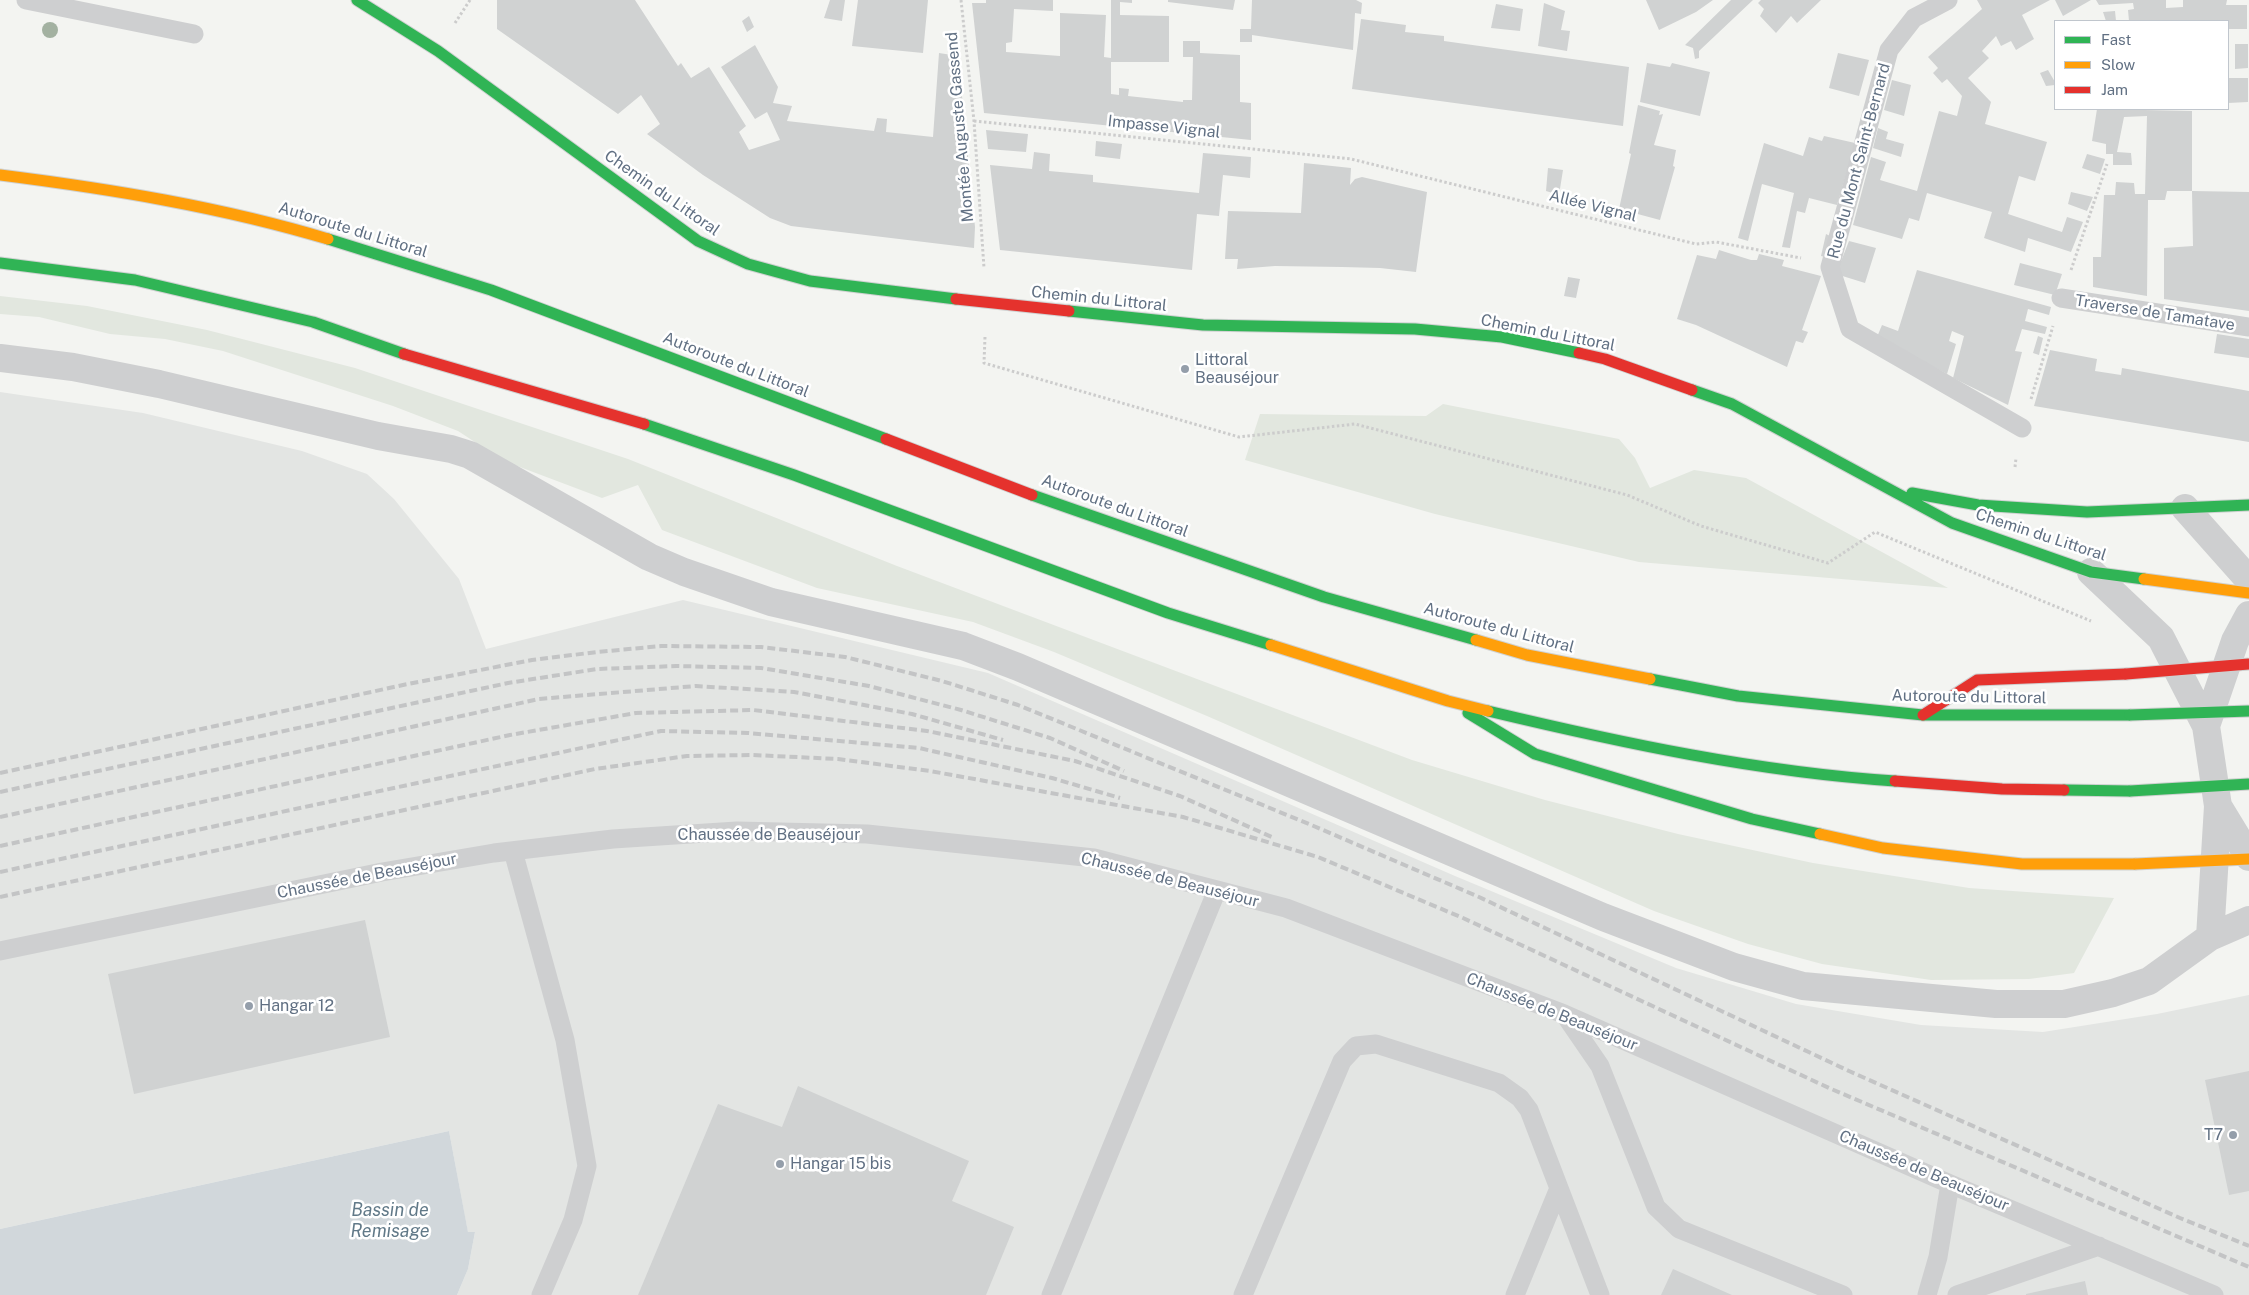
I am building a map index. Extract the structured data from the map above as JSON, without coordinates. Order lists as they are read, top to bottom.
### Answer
{
  "streets": {
    "main road": ["Chemin du Littoral", "Autoroute du Littoral"],
    "lane": ["Rue du Mont Saint-Bernard", "Traverse de Tamatave", "Chaussée de Beauséjour"],
    "path": ["Montée Auguste Gassend", "Impasse Vignal", "Allée Vignal"]
  },
  "crossings": [
    ["Montée Auguste Gassend", "Impasse Vignal"],
    ["Montée Auguste Gassend", "Chemin du Littoral"],
    ["Impasse Vignal", "Allée Vignal"],
    ["Rue du Mont Saint-Bernard", "Allée Vignal"]
  ],
  "water": ["Bassin de Remisage"],
  "places": [
    "Littoral Beauséjour",
    "Hangar 12",
    "T7",
    "Hangar 15 bis"
  ],
  "legend": ["Fast", "Slow", "Jam"]
}
